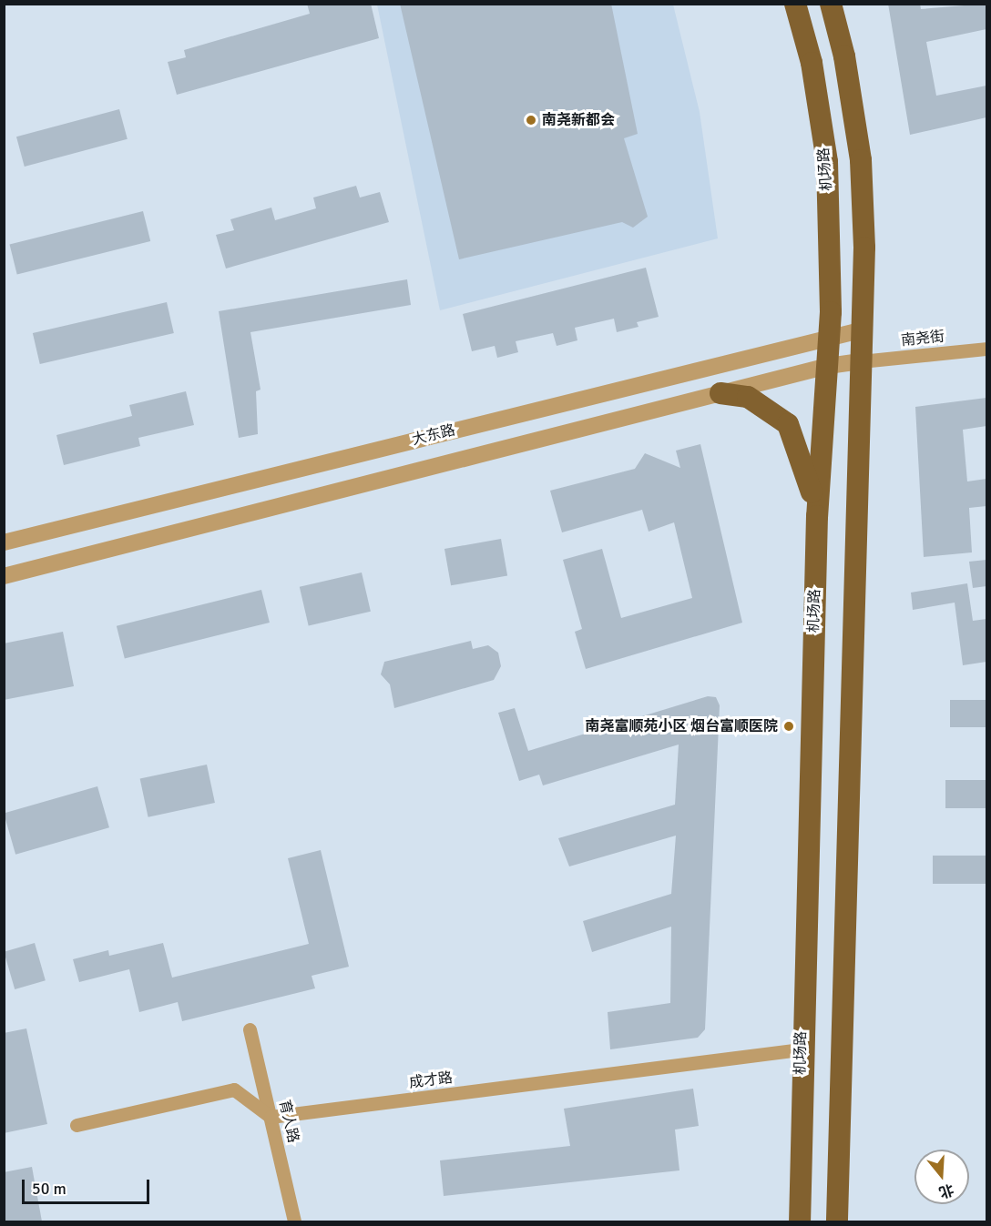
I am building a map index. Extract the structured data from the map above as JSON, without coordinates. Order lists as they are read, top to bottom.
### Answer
{
  "streets": {
    "highway": ["机场路"],
    "street": [
      "南尧街",
      "大东路",
      "成才路",
      "育人路"
    ]
  },
  "crossings": [
    ["机场路", "大东路"],
    ["机场路", "成才路"],
    ["南尧街", "大东路"],
    ["成才路", "育人路"]
  ],
  "places": ["南尧新都会", "南尧富顺苑小区 烟台富顺医院"],
  "scale_bar": "50 m",
  "north": "bottom"
}
